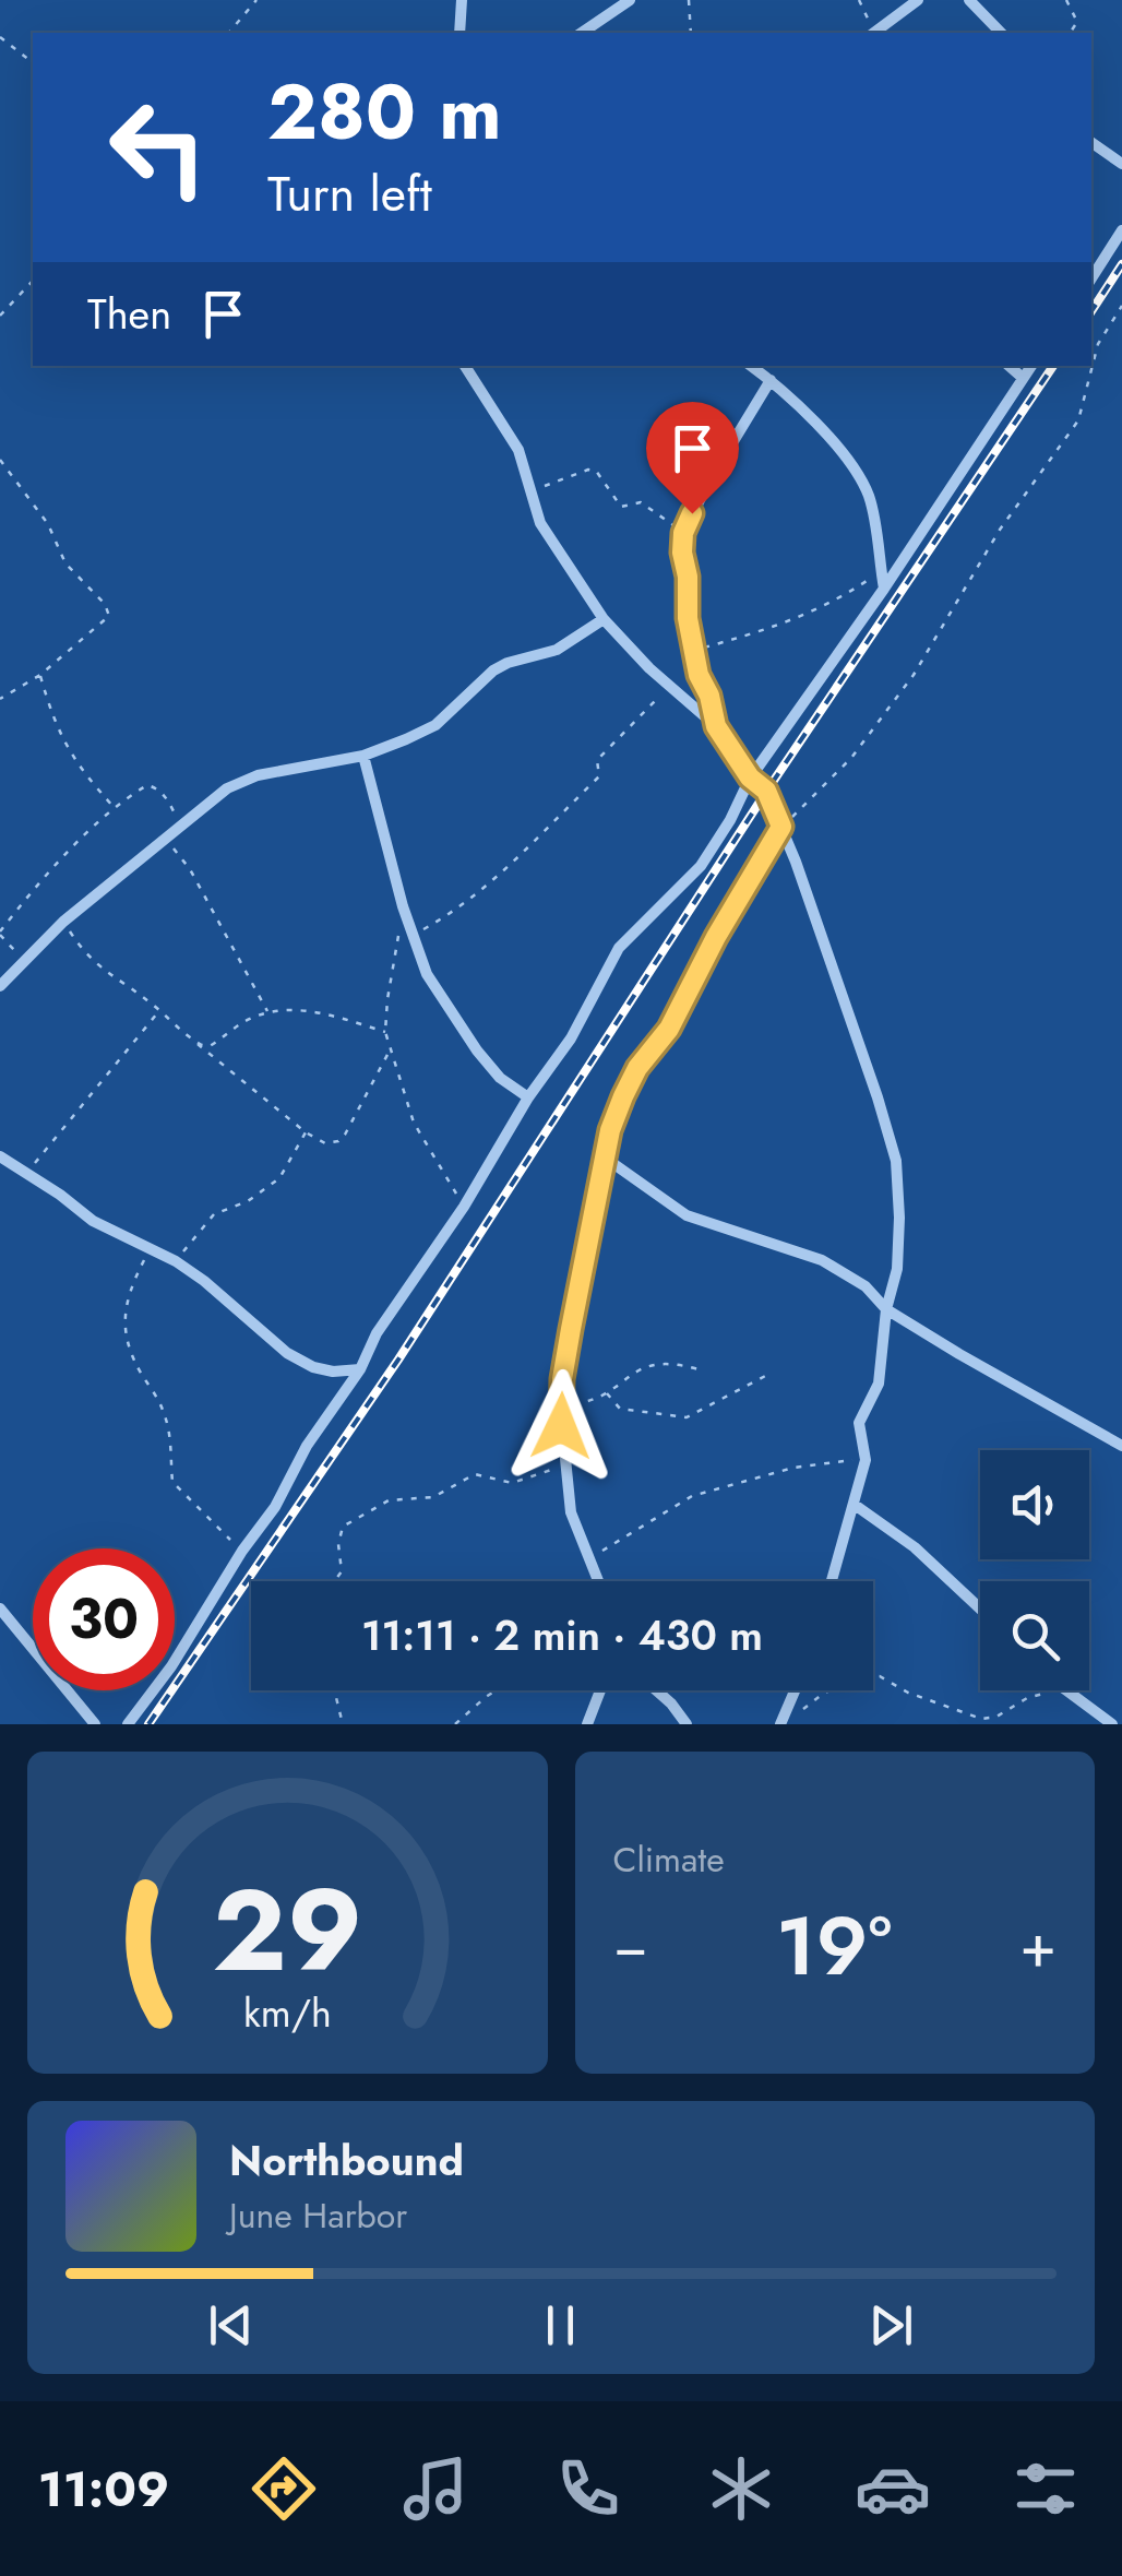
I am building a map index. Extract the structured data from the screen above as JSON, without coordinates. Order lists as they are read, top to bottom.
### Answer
{
  "page": {
    "turn": ["280 m", "Turn left"],
    "then": "Then",
    "limit": "30",
    "trip": "11:11 · 2 min · 430 m",
    "tile": "Climate",
    "heat": ["−", "19°", "+"],
    "song": ["Northbound", "June Harbor"],
    "tabs": "11:09",
    "gauge": ["29", "km/h"]
  }
}
